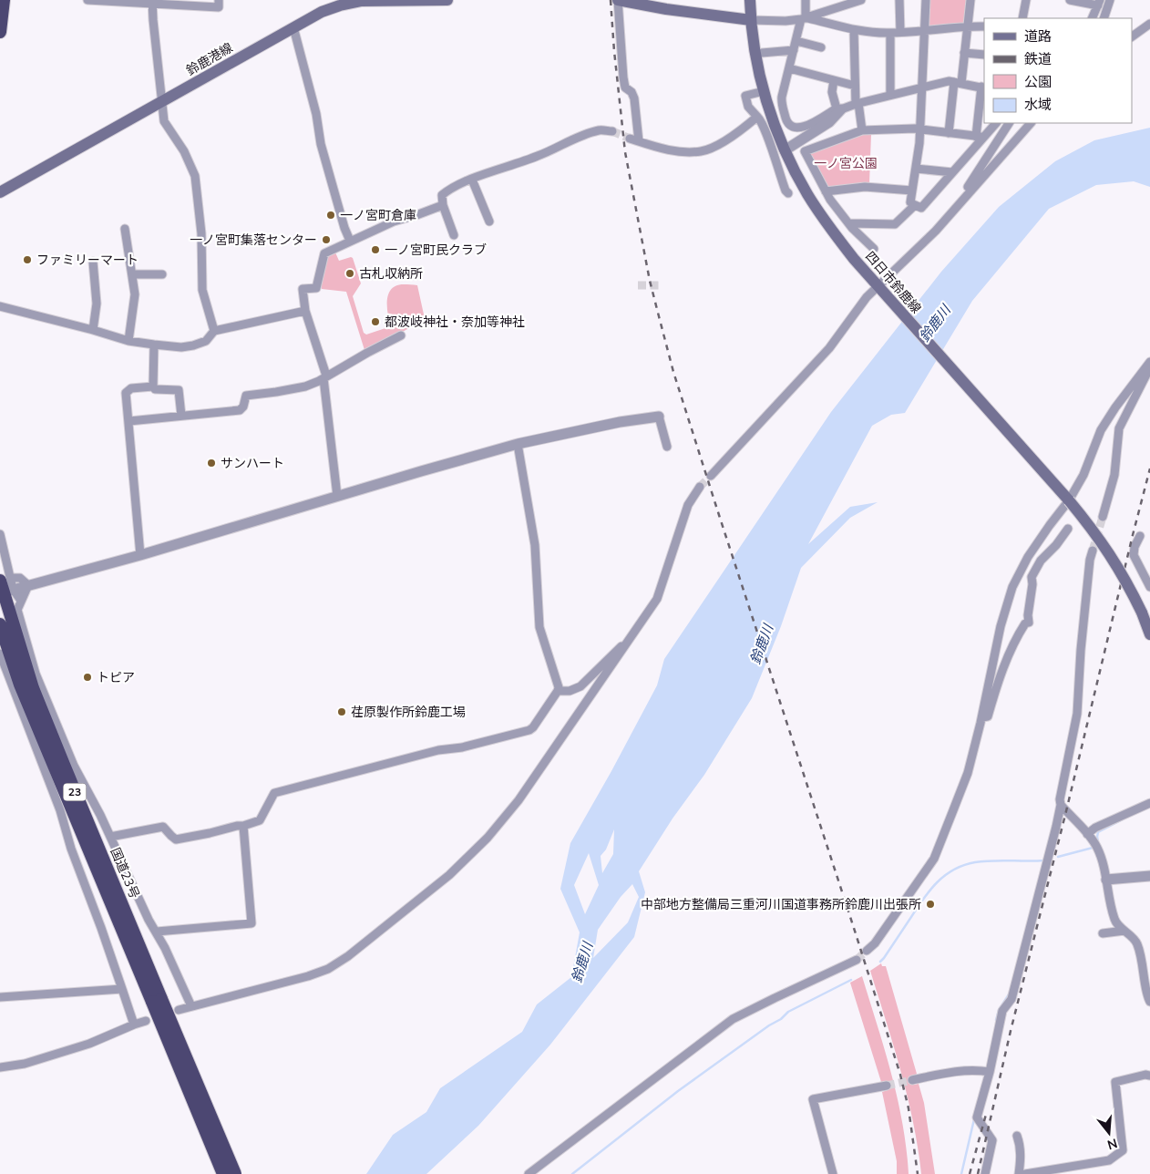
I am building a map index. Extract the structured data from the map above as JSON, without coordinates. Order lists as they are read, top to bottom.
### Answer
{
  "streets": {
    "highway": ["23", "国道23号"],
    "main road": ["鈴鹿港線", "四日市鈴鹿線"]
  },
  "water": ["鈴鹿川"],
  "parks": ["一ノ宮公園"],
  "places": [
    "一ノ宮町倉庫",
    "一ノ宮町集落センター",
    "一ノ宮町民クラブ",
    "ファミリーマート",
    "古札収納所",
    "都波岐神社・奈加等神社",
    "サンハート",
    "トピア",
    "荏原製作所鈴鹿工場",
    "中部地方整備局三重河川国道事務所鈴鹿川出張所"
  ],
  "legend": [
    "道路",
    "鉄道",
    "公園",
    "水域"
  ],
  "north": "bottom"
}
